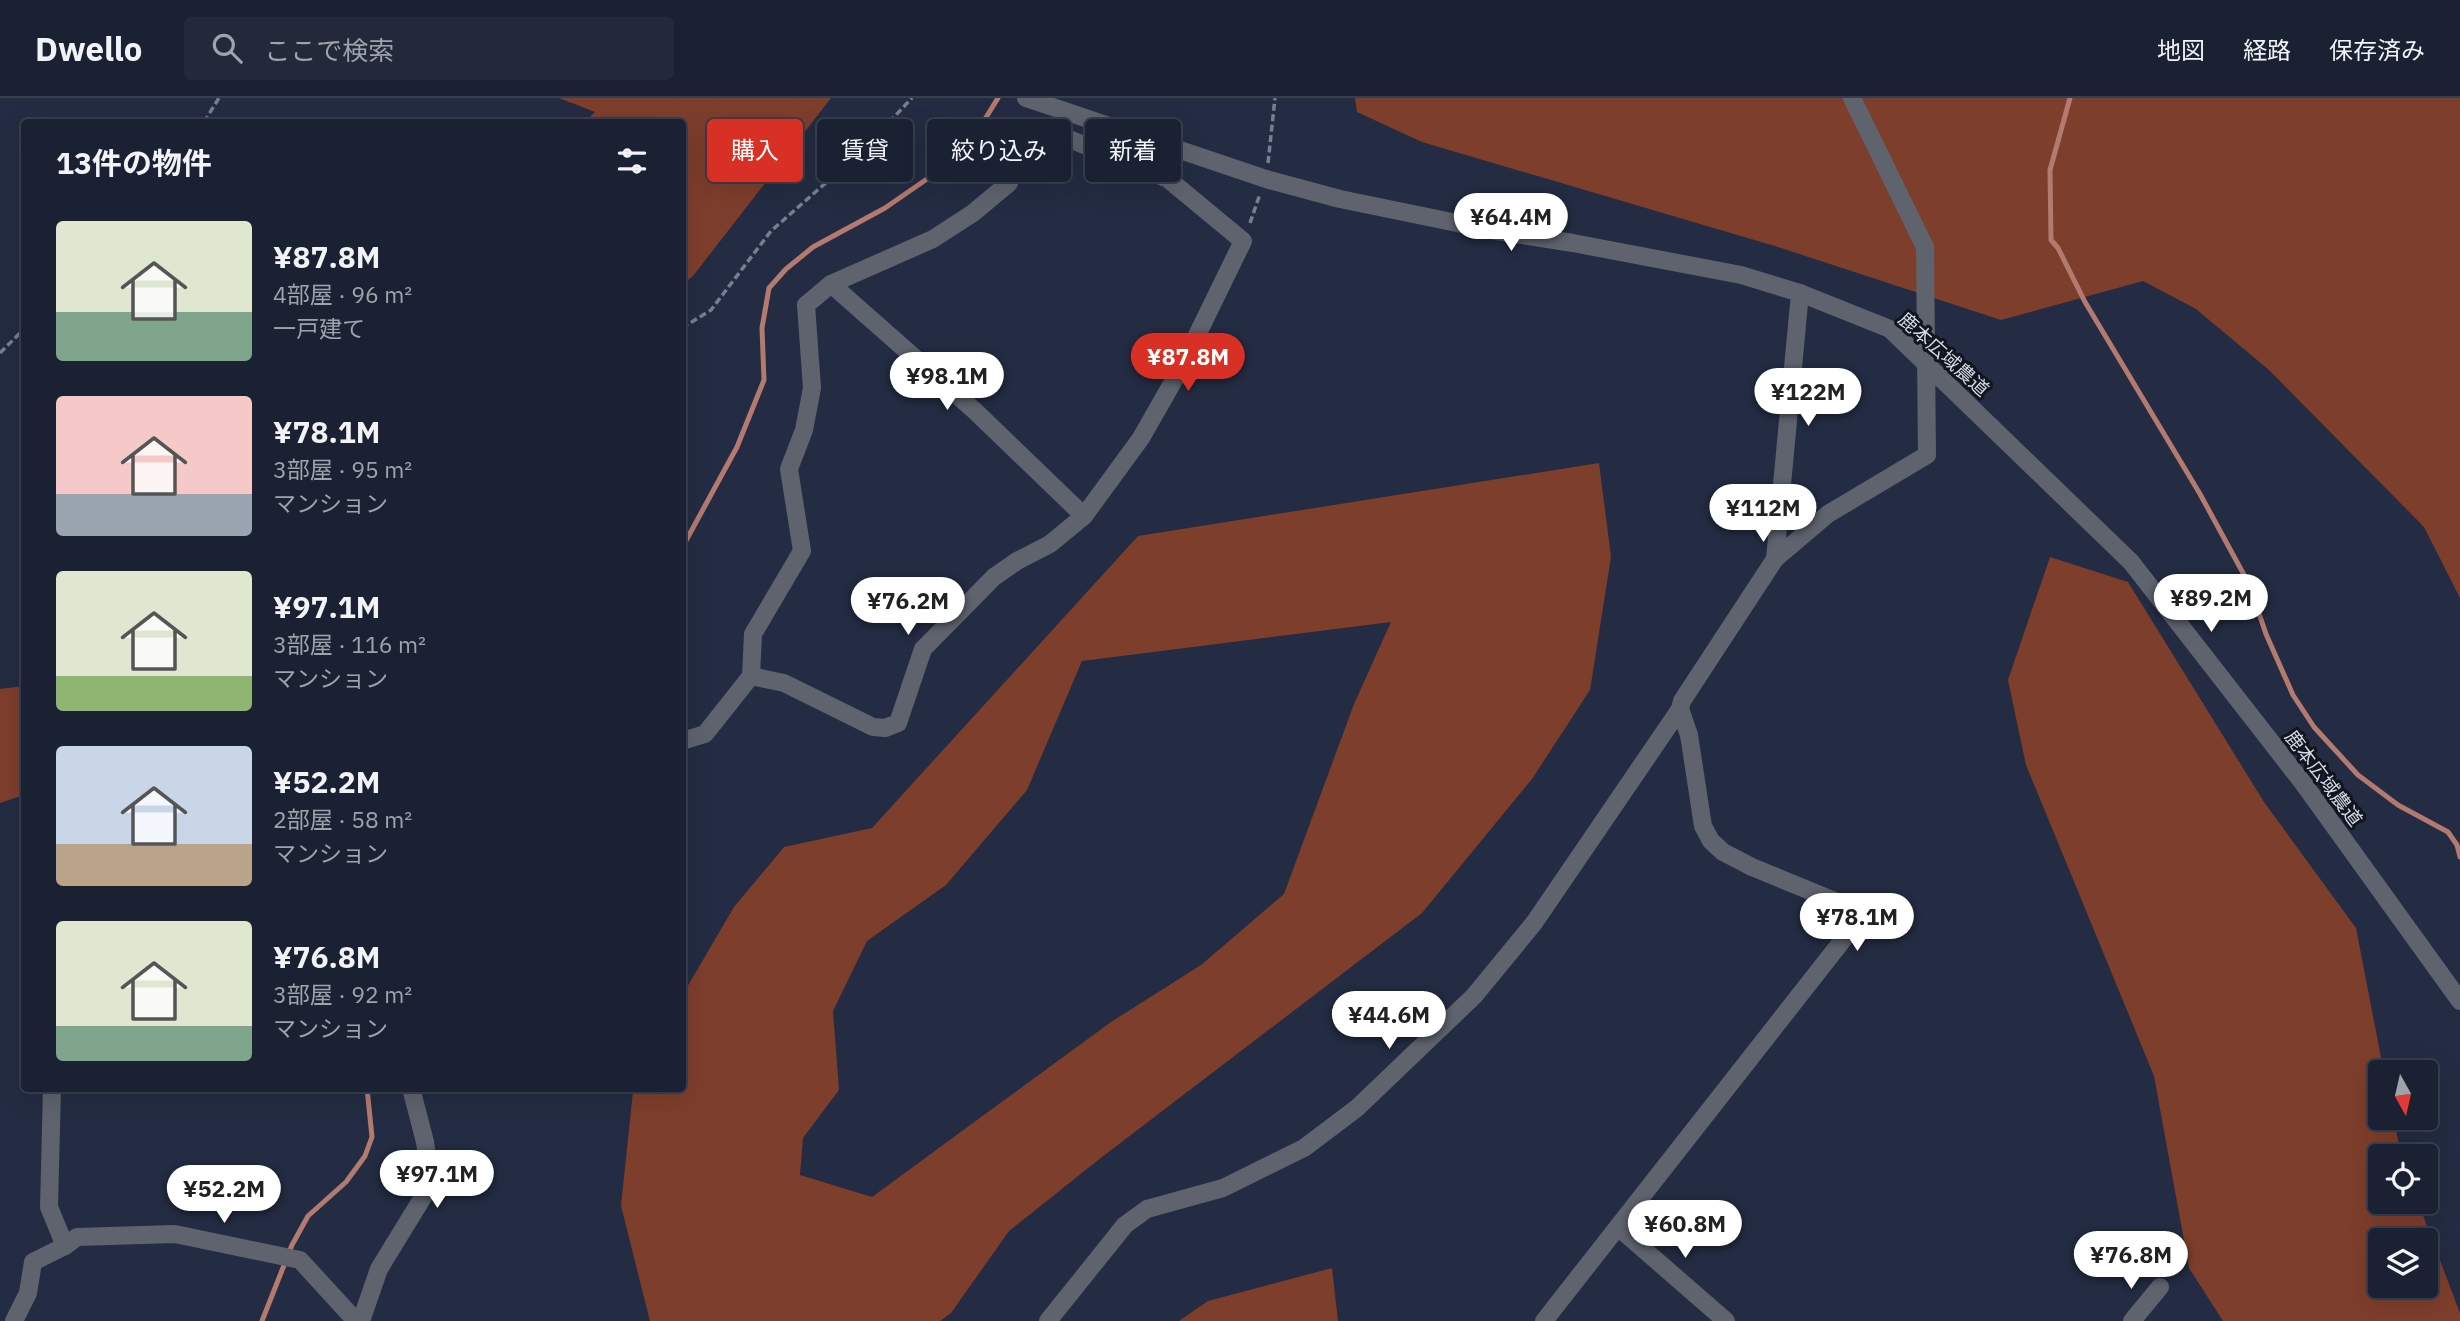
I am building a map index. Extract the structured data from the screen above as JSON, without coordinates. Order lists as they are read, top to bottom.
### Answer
{
  "streets": {
    "street": ["鹿本広域農道"]
  },
  "north": "bottom",
  "page": {
    "header": "Dwello",
    "search": "ここで検索",
    "nav": ["地図", "経路", "保存済み"],
    "chip": [
      "購入",
      "賃貸",
      "絞り込み",
      "新着"
    ],
    "heading": "13件の物件",
    "price": [
      "¥64.4M",
      "¥87.8M",
      "¥98.1M",
      "¥122M",
      "¥112M",
      "¥89.2M",
      "¥76.2M",
      "¥78.1M",
      "¥44.6M",
      "¥97.1M",
      "¥52.2M",
      "¥60.8M",
      "¥76.8M"
    ],
    "list": [
      {
        "name": "¥87.8M",
        "note": "4部屋 · 96 m² · 一戸建て"
      },
      {
        "name": "¥78.1M",
        "note": "3部屋 · 95 m² · マンション"
      },
      {
        "name": "¥97.1M",
        "note": "3部屋 · 116 m² · マンション"
      },
      {
        "name": "¥52.2M",
        "note": "2部屋 · 58 m² · マンション"
      },
      {
        "name": "¥76.8M",
        "note": "3部屋 · 92 m² · マンション"
      }
    ]
  }
}
